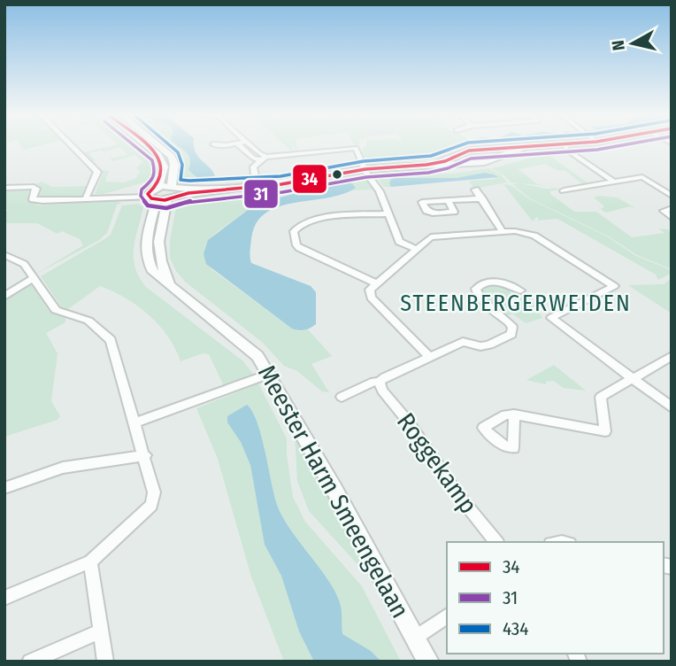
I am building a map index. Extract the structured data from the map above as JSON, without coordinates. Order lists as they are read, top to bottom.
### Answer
{
  "streets": {
    "street": ["Roggekamp", "Meester Harm Smeengelaan"]
  },
  "districts": ["STEENBERGERWEIDEN"],
  "lines": ["transit line 34", "transit line 31", "transit line 434"],
  "legend": ["34", "31", "434"],
  "north": "left"
}
